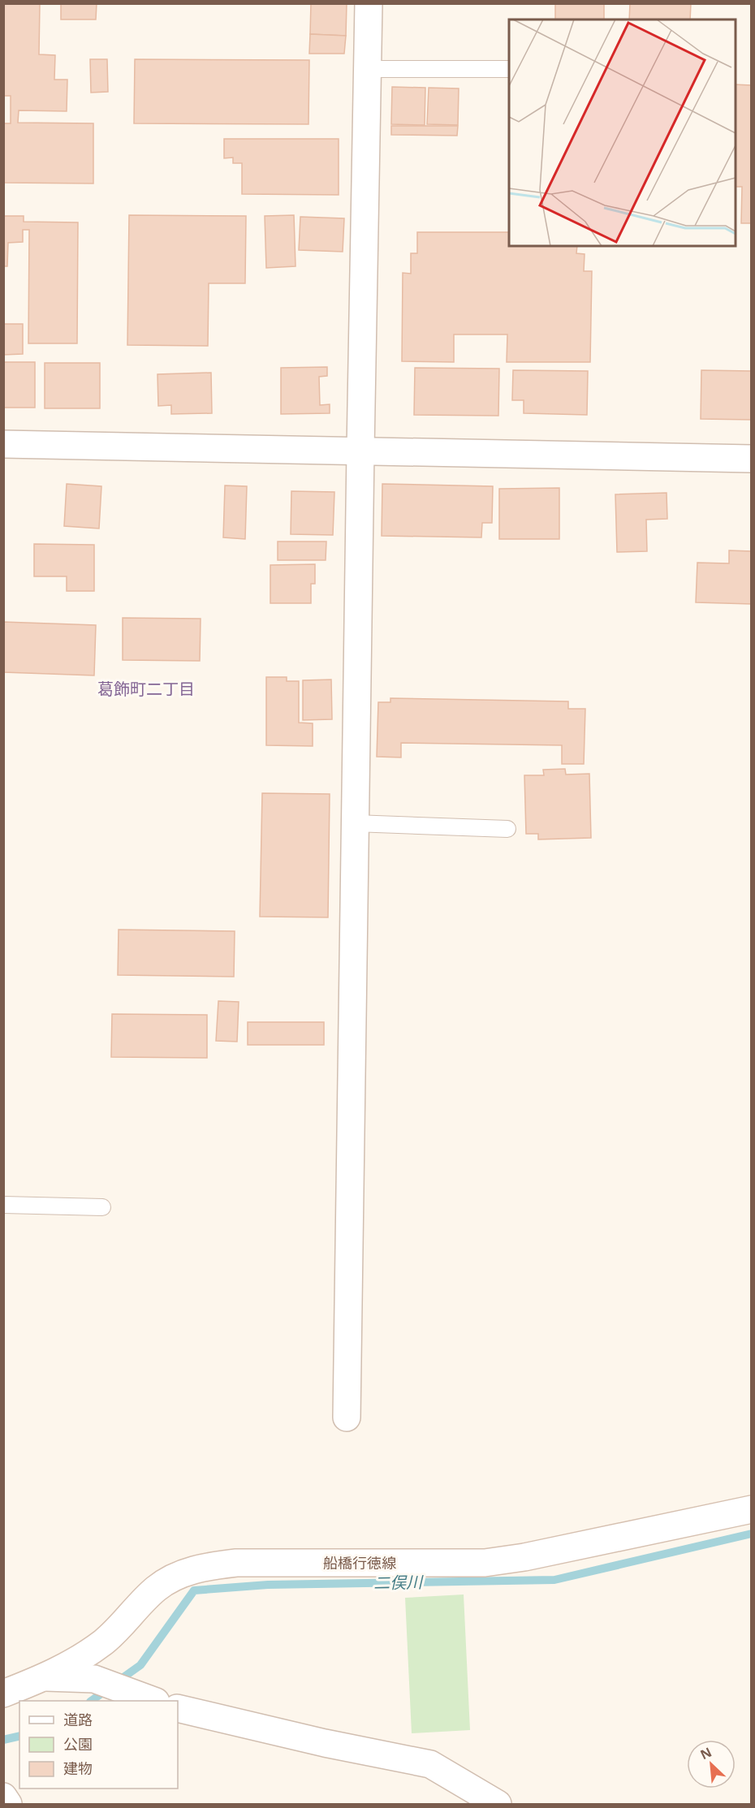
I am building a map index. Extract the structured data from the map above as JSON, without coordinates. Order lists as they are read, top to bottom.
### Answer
{
  "streets": {
    "street": ["船橋行徳線"]
  },
  "districts": ["葛飾町二丁目"],
  "water": ["二俣川"],
  "legend": ["道路", "公園", "建物"],
  "north": "top left"
}
